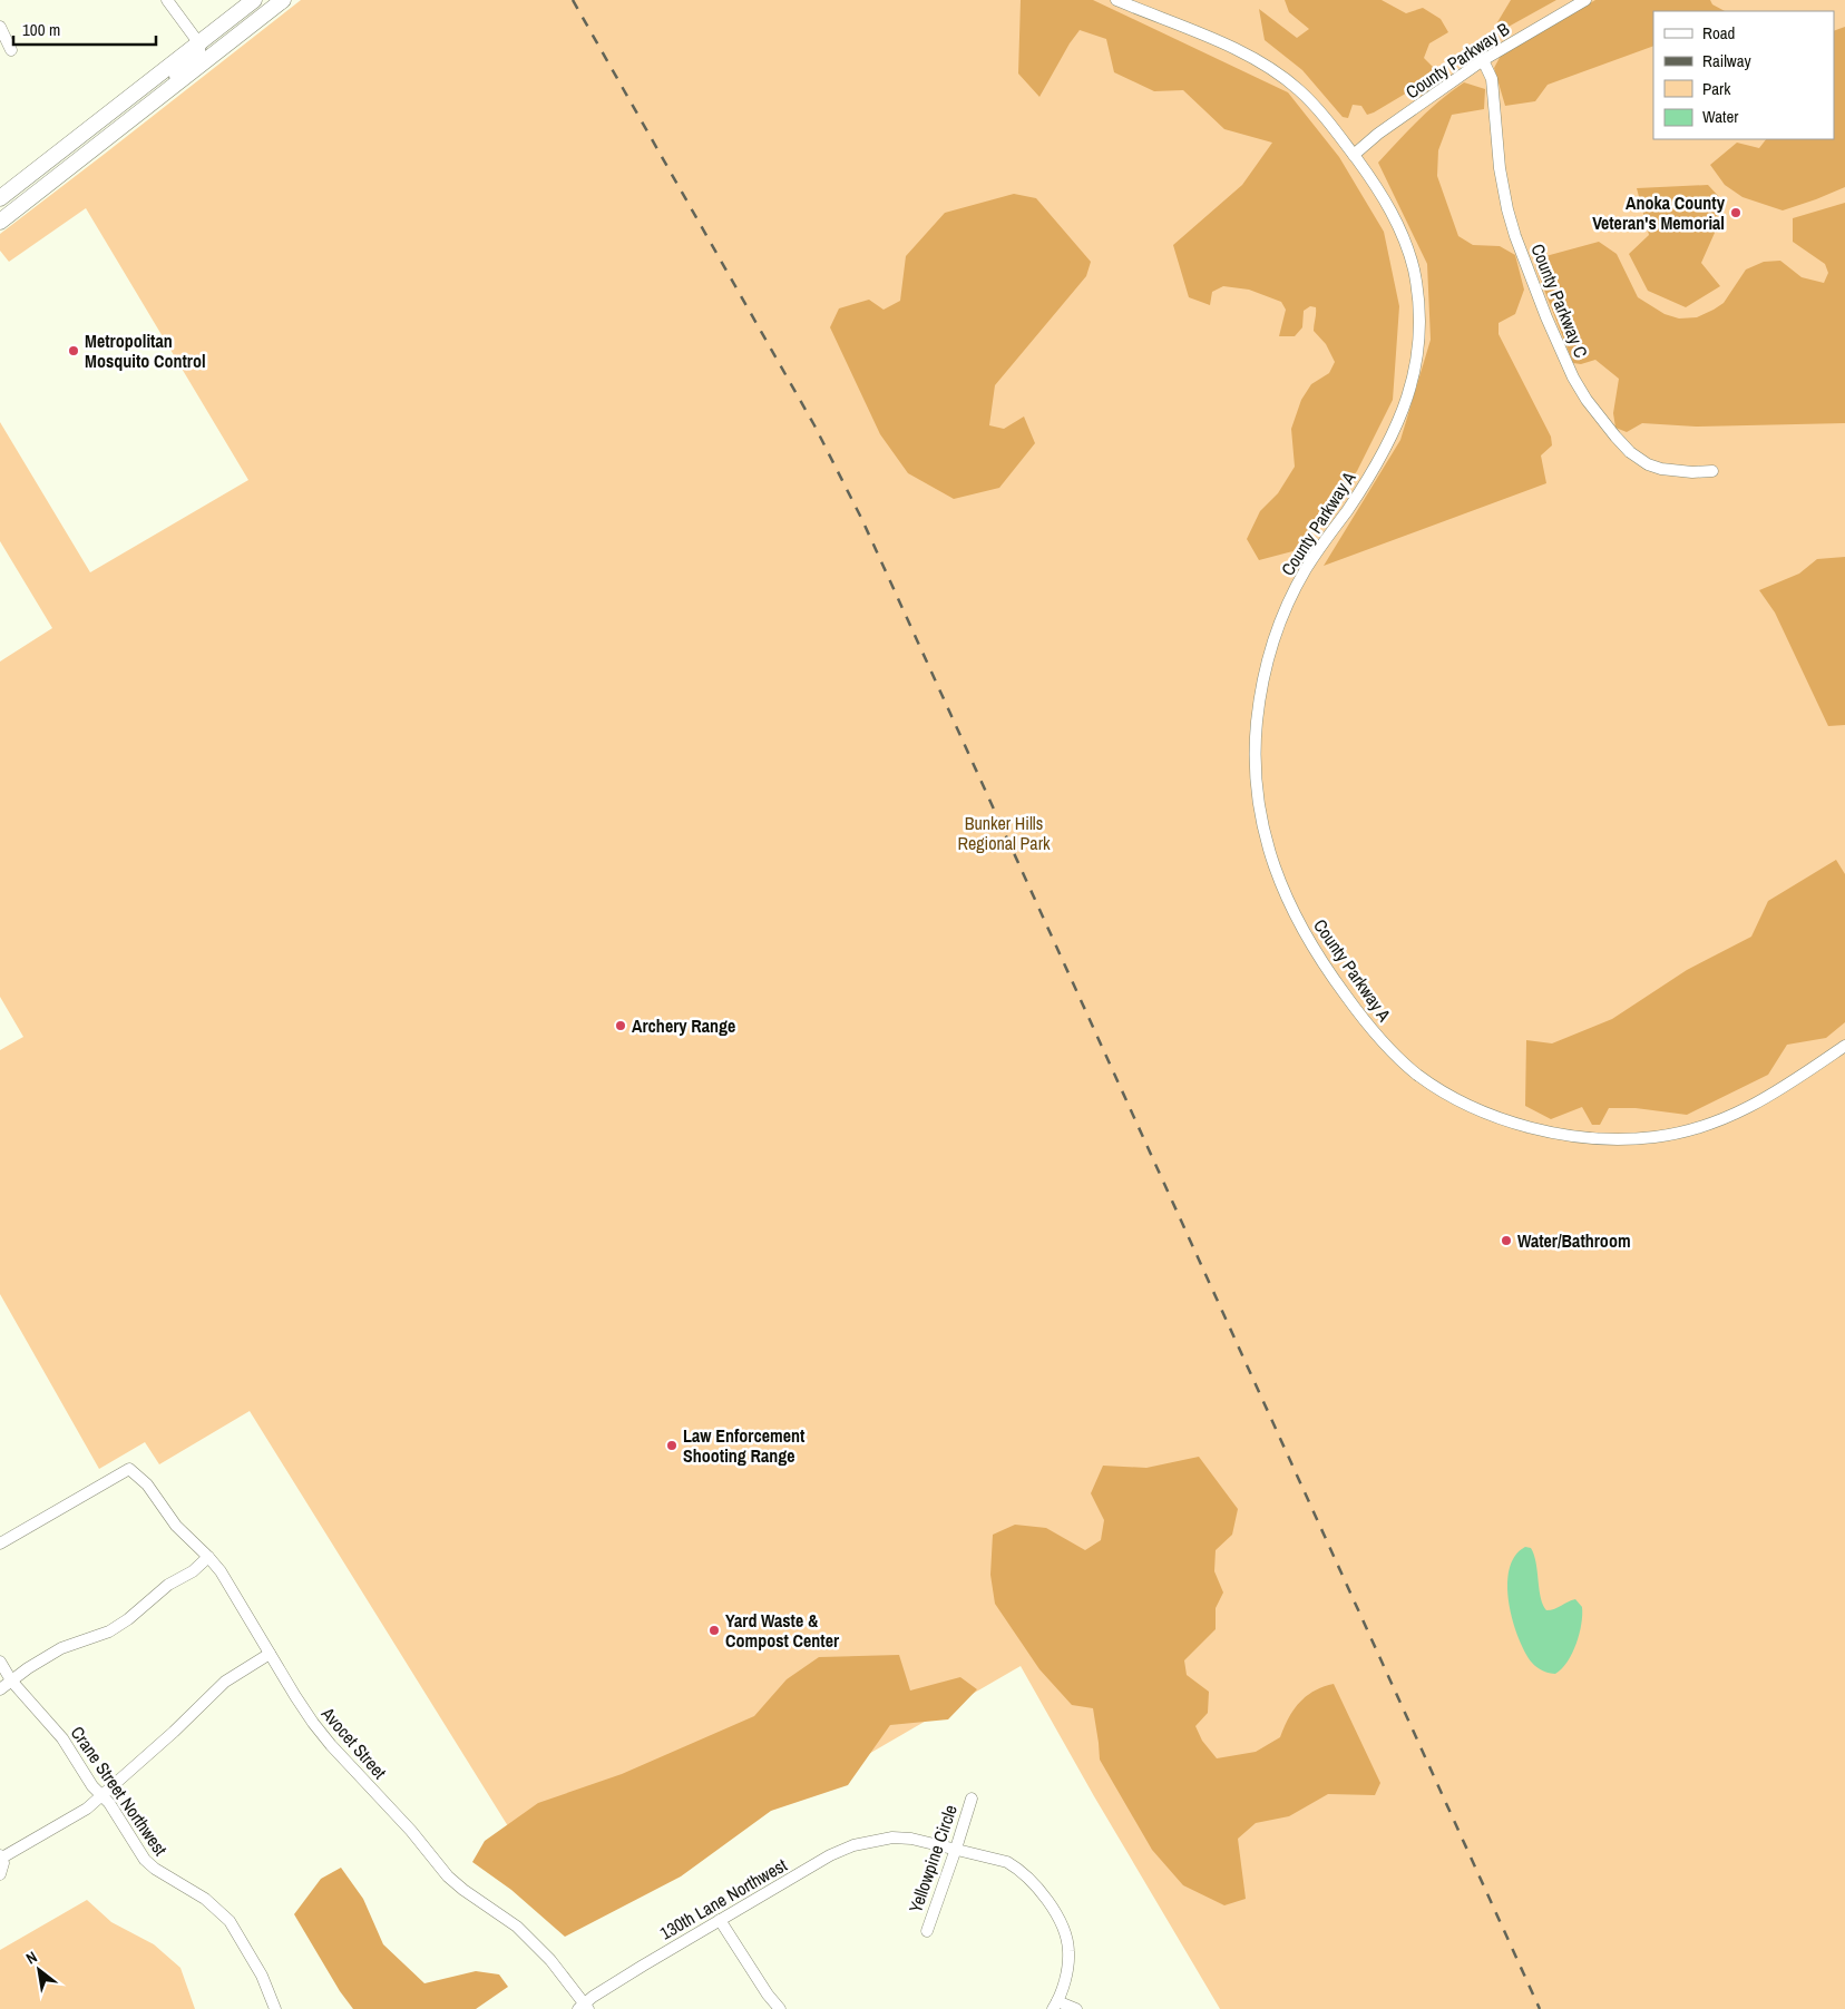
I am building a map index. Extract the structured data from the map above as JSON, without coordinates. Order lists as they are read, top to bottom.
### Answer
{
  "streets": {
    "street": [
      "County Parkway B",
      "County Parkway C",
      "County Parkway A",
      "Avocet Street",
      "Crane Street Northwest",
      "Yellowpine Circle",
      "130th Lane Northwest"
    ]
  },
  "crossings": [
    ["County Parkway B", "County Parkway C"],
    ["County Parkway B", "County Parkway A"],
    ["Avocet Street", "130th Lane Northwest"],
    ["Yellowpine Circle", "130th Lane Northwest"]
  ],
  "parks": ["Bunker Hills Regional Park"],
  "places": [
    "Anoka County Veteran's Memorial",
    "Metropolitan Mosquito Control",
    "Archery Range",
    "Water/Bathroom",
    "Law Enforcement Shooting Range",
    "Yard Waste & Compost Center"
  ],
  "legend": [
    "Road",
    "Railway",
    "Park",
    "Water"
  ],
  "scale_bar": "100 m",
  "north": "top left"
}
